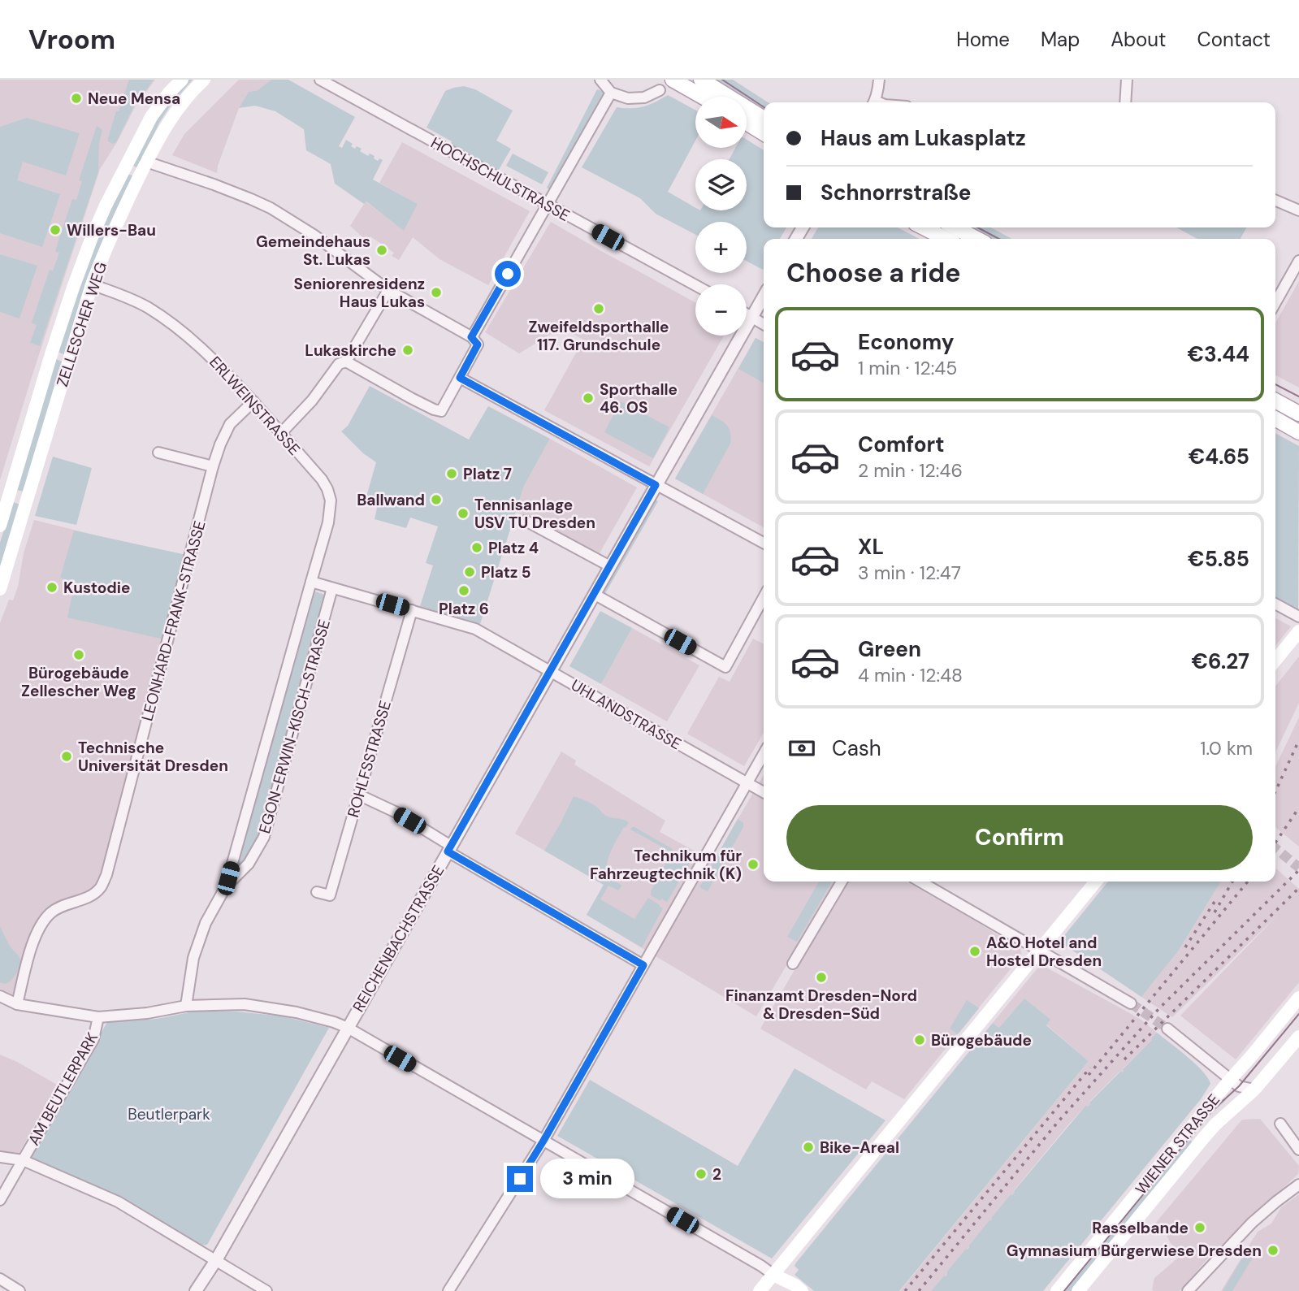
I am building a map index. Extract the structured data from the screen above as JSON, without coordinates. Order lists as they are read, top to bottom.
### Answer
{
  "streets": {
    "main road": ["ZELLESCHER WEG", "WIENER STRASSE"],
    "street": [
      "HOCHSCHULSTRASSE",
      "ERLWEINSTRASSE",
      "LEONHARD-FRANK-STRASSE",
      "UHLANDSTRASSE",
      "EGON-ERWIN-KISCH-STRASSE",
      "ROHLFSSTRASSE",
      "REICHENBACHSTRASSE",
      "AM BEUTLERPARK"
    ]
  },
  "crossings": [
    ["ZELLESCHER WEG", "ERLWEINSTRASSE"],
    ["ERLWEINSTRASSE", "LEONHARD-FRANK-STRASSE"],
    ["ERLWEINSTRASSE", "UHLANDSTRASSE"],
    ["ERLWEINSTRASSE", "EGON-ERWIN-KISCH-STRASSE"],
    ["UHLANDSTRASSE", "EGON-ERWIN-KISCH-STRASSE"],
    ["UHLANDSTRASSE", "ROHLFSSTRASSE"],
    ["UHLANDSTRASSE", "REICHENBACHSTRASSE"],
    ["EGON-ERWIN-KISCH-STRASSE", "AM BEUTLERPARK"],
    ["REICHENBACHSTRASSE", "AM BEUTLERPARK"]
  ],
  "parks": ["Beutlerpark"],
  "places": [
    "Neue Mensa",
    "Willers-Bau",
    "Gemeindehaus St. Lukas",
    "Seniorenresidenz Haus Lukas",
    "Zweifeldsporthalle 117. Grundschule",
    "Lukaskirche",
    "Sporthalle 46. OS",
    "Platz 7",
    "Ballwand",
    "Tennisanlage USV TU Dresden",
    "Platz 4",
    "Platz 5",
    "Kustodie",
    "Platz 6",
    "Bürogebäude Zellescher Weg",
    "Technische Universität Dresden",
    "Technikum für Fahrzeugtechnik (K)",
    "A&O Hotel and Hostel Dresden",
    "Finanzamt Dresden-Nord & Dresden-Süd",
    "Bürogebäude",
    "Bike-Areal",
    "2",
    "Rasselbande",
    "Gymnasium Bürgerwiese Dresden"
  ],
  "north": "right",
  "page": {
    "header": "Vroom",
    "nav": [
      "Home",
      "Map",
      "About",
      "Contact"
    ],
    "map_buttons": ["+", "−"],
    "banner": ["Haus am Lukasplatz", "Schnorrstraße"],
    "heading": "Choose a ride",
    "list": [
      {
        "name": "Economy",
        "note": "1 min · 12:45",
        "value": "€3.44"
      },
      {
        "name": "Comfort",
        "note": "2 min · 12:46",
        "value": "€4.65"
      },
      {
        "name": "XL",
        "note": "3 min · 12:47",
        "value": "€5.85"
      },
      {
        "name": "Green",
        "note": "4 min · 12:48",
        "value": "€6.27"
      }
    ],
    "pay": ["Cash", "1.0 km"],
    "buttons": "Confirm",
    "bubble": "3 min"
  }
}
